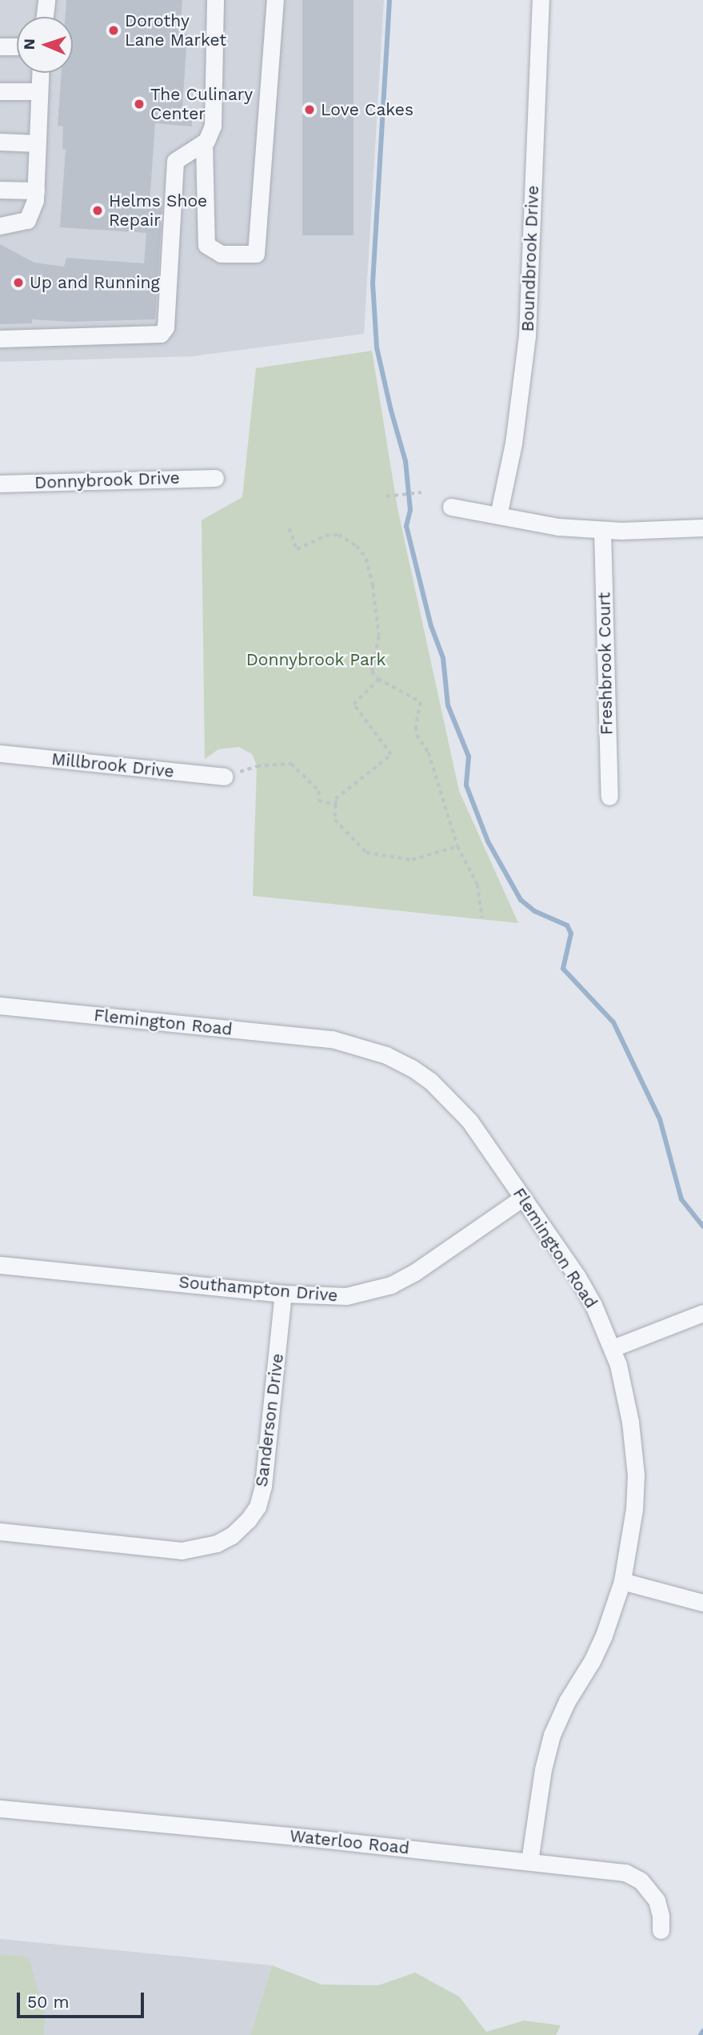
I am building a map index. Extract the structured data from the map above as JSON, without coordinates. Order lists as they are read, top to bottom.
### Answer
{
  "streets": {
    "street": [
      "Boundbrook Drive",
      "Donnybrook Drive",
      "Freshbrook Court",
      "Millbrook Drive",
      "Flemington Road",
      "Southampton Drive",
      "Sanderson Drive",
      "Waterloo Road"
    ]
  },
  "crossings": [
    ["Flemington Road", "Southampton Drive"],
    ["Flemington Road", "Waterloo Road"],
    ["Southampton Drive", "Sanderson Drive"]
  ],
  "parks": ["Donnybrook Park"],
  "places": [
    "Dorothy Lane Market",
    "The Culinary Center",
    "Love Cakes",
    "Helms Shoe Repair",
    "Up and Running"
  ],
  "scale_bar": "50 m",
  "north": "left"
}
